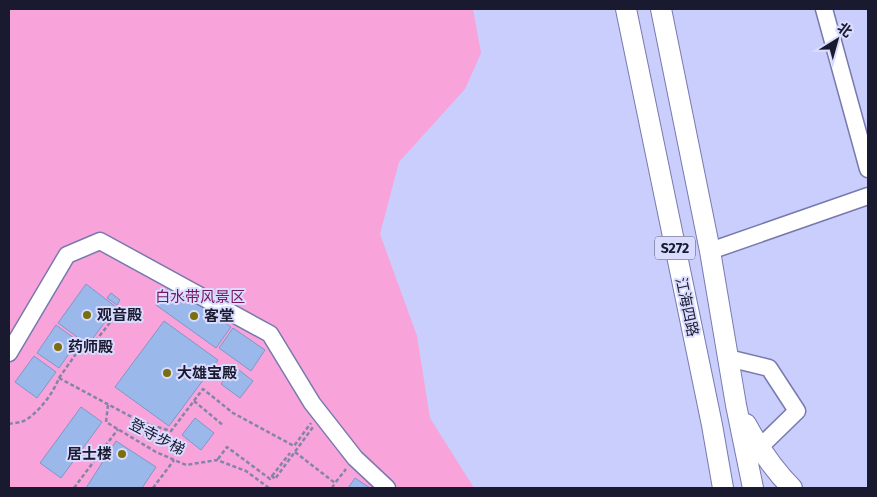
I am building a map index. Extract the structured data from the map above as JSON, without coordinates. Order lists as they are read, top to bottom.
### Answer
{
  "streets": {
    "main road": ["S272", "江海四路"],
    "path": ["登寺步梯"]
  },
  "parks": ["白水带风景区"],
  "places": [
    "观音殿",
    "客堂",
    "药师殿",
    "大雄宝殿",
    "居士楼"
  ],
  "north": "top right"
}
